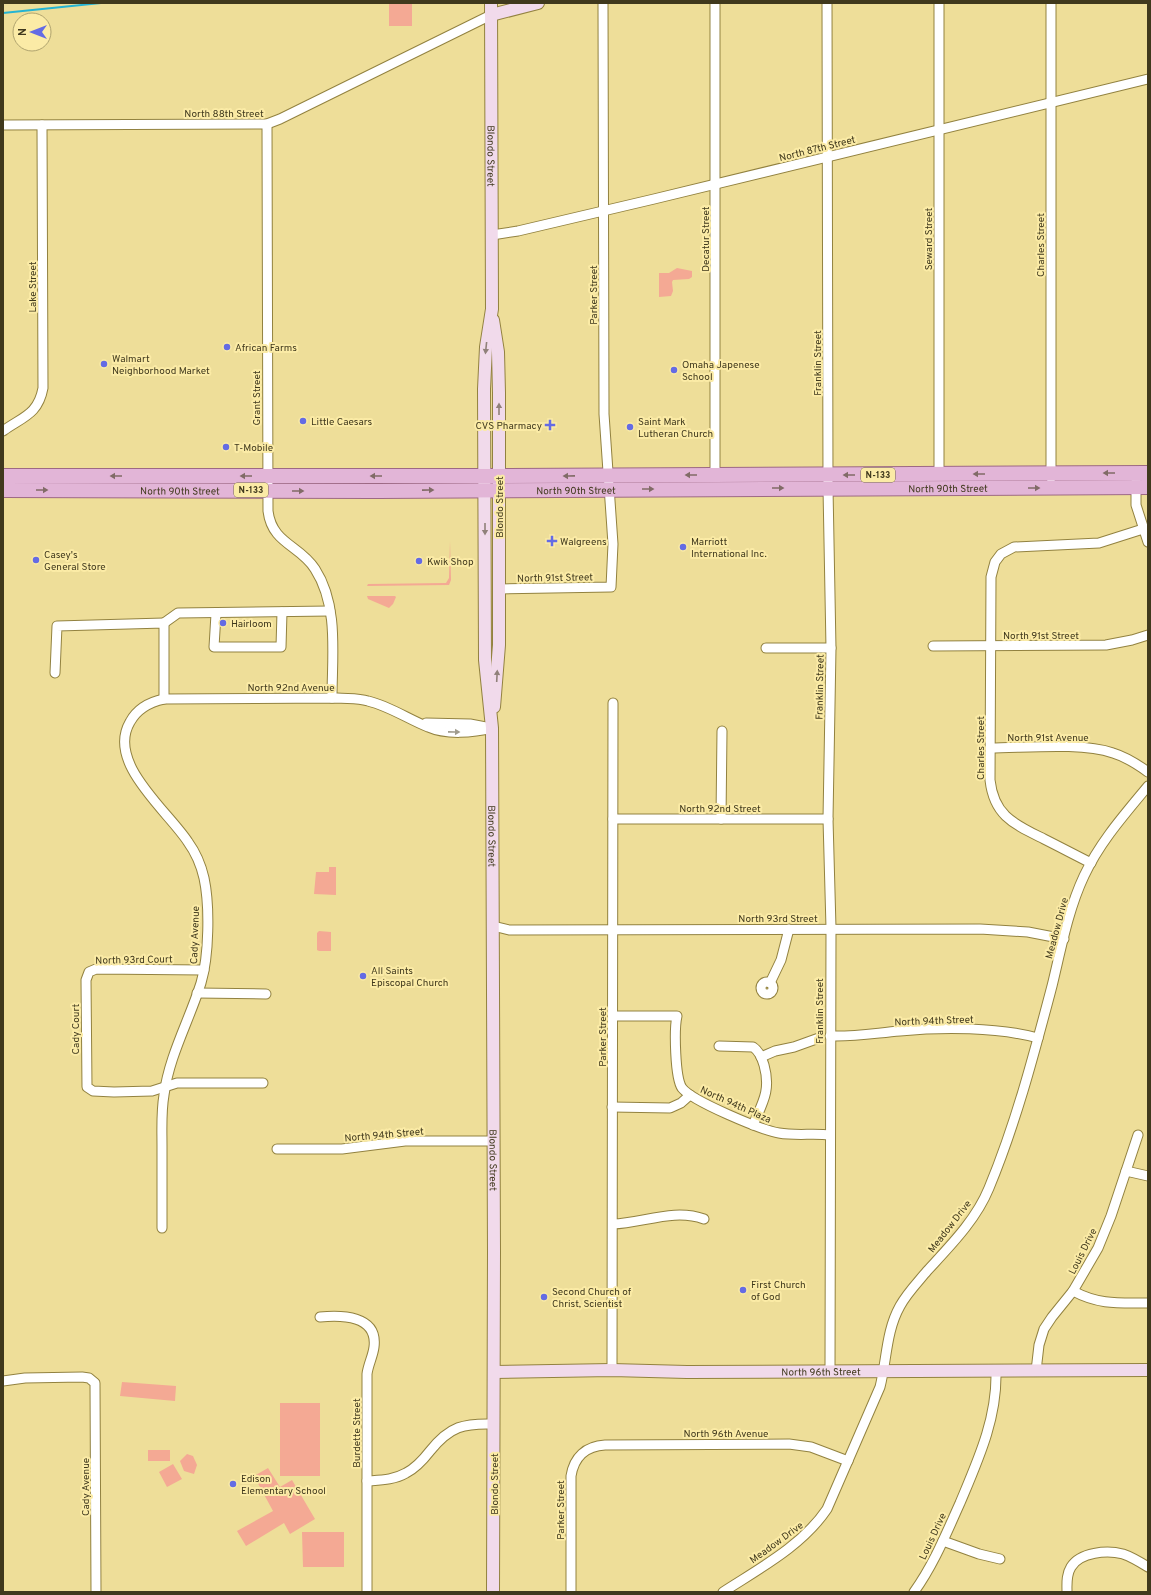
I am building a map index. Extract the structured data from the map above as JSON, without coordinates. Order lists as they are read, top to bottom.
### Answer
{
  "streets": {
    "main road": [
      "Blondo Street",
      "N-133",
      "North 90th Street",
      "North 96th Street"
    ],
    "street": [
      "North 88th Street",
      "North 87th Street",
      "Decatur Street",
      "Seward Street",
      "Charles Street",
      "Lake Street",
      "Parker Street",
      "Franklin Street",
      "Grant Street",
      "North 91st Street",
      "North 92nd Avenue",
      "North 91st Avenue",
      "North 92nd Street",
      "North 93rd Street",
      "Meadow Drive",
      "Cady Avenue",
      "North 93rd Court",
      "North 94th Street",
      "Cady Court",
      "North 94th Plaza",
      "Louis Drive",
      "Burdette Street",
      "North 96th Avenue"
    ]
  },
  "crossings": [
    ["North 88th Street", "Blondo Street"],
    ["North 88th Street", "Lake Street"],
    ["North 88th Street", "Grant Street"],
    ["North 87th Street", "Blondo Street"],
    ["North 87th Street", "Decatur Street"],
    ["North 87th Street", "Seward Street"],
    ["North 87th Street", "Charles Street"],
    ["North 87th Street", "Parker Street"],
    ["North 87th Street", "Franklin Street"],
    ["Blondo Street", "North 90th Street"],
    ["Blondo Street", "North 91st Street"],
    ["Blondo Street", "North 92nd Avenue"],
    ["Blondo Street", "North 93rd Street"],
    ["Blondo Street", "North 94th Street"],
    ["Blondo Street", "North 96th Street"],
    ["Decatur Street", "North 90th Street"],
    ["Seward Street", "North 90th Street"],
    ["Charles Street", "North 90th Street"],
    ["Charles Street", "North 91st Street"],
    ["Charles Street", "North 91st Avenue"],
    ["Charles Street", "Meadow Drive"],
    ["Parker Street", "North 90th Street"],
    ["Parker Street", "North 91st Street"],
    ["Parker Street", "North 92nd Street"],
    ["Parker Street", "North 93rd Street"],
    ["Parker Street", "North 94th Plaza"],
    ["Parker Street", "North 96th Street"],
    ["Parker Street", "North 96th Avenue"],
    ["Franklin Street", "North 90th Street"],
    ["Franklin Street", "North 92nd Street"],
    ["Franklin Street", "North 93rd Street"],
    ["Franklin Street", "North 94th Street"],
    ["Franklin Street", "North 94th Plaza"],
    ["Franklin Street", "North 96th Street"],
    ["Grant Street", "North 90th Street"],
    ["Grant Street", "North 92nd Avenue"],
    ["North 92nd Avenue", "Cady Avenue"],
    ["North 93rd Street", "Meadow Drive"],
    ["Meadow Drive", "North 94th Street"],
    ["Meadow Drive", "North 96th Street"],
    ["Meadow Drive", "North 96th Avenue"],
    ["Cady Avenue", "North 93rd Court"],
    ["Cady Avenue", "Cady Court"],
    ["North 93rd Court", "Cady Court"],
    ["Louis Drive", "North 96th Street"]
  ],
  "places": {
    "other": [
      "African Farms",
      "Walmart Neighborhood Market",
      "Omaha Japenese School",
      "Little Caesars",
      "Saint Mark Lutheran Church",
      "T-Mobile",
      "Marriott International Inc.",
      "Casey's General Store",
      "Kwik Shop",
      "Hairloom",
      "All Saints Episcopal Church",
      "First Church of God",
      "Second Church of Christ, Scientist",
      "Edison Elementary School"
    ],
    "health": ["CVS Pharmacy", "Walgreens"]
  },
  "north": "left"
}
